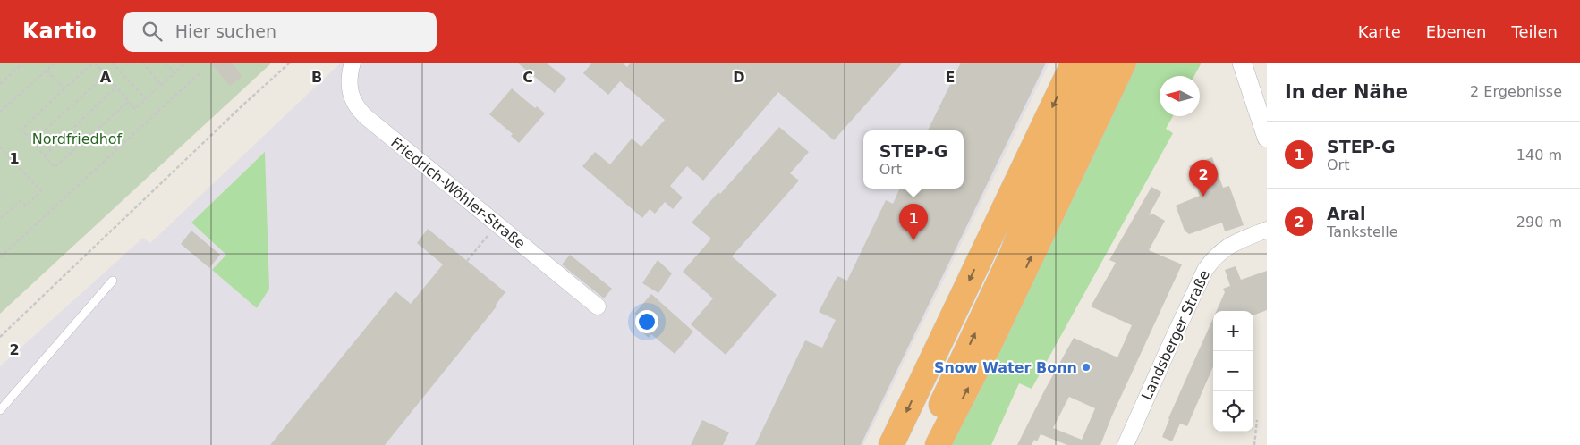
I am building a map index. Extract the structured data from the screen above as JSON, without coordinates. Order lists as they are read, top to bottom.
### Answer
{
  "streets": {
    "street": ["Friedrich-Wöhler-Straße", "Landsberger Straße"]
  },
  "parks": ["Nordfriedhof"],
  "places": ["Snow Water Bonn"],
  "north": "left",
  "page": {
    "header": "Kartio",
    "search": "Hier suchen",
    "nav": ["Karte", "Ebenen", "Teilen"],
    "heading": ["In der Nähe", "2 Ergebnisse"],
    "list": [
      {
        "mark": "1",
        "name": "STEP-G",
        "note": "Ort",
        "value": "140 m"
      },
      {
        "mark": "2",
        "name": "Aral",
        "note": "Tankstelle",
        "value": "290 m"
      }
    ],
    "popup": ["STEP-G", "Ort"],
    "pins": ["2", "1"],
    "map_buttons": ["+", "−"]
  },
  "grid": {
    "columns": [
      "A",
      "B",
      "C",
      "D",
      "E"
    ],
    "rows": ["1", "2"]
  }
}
